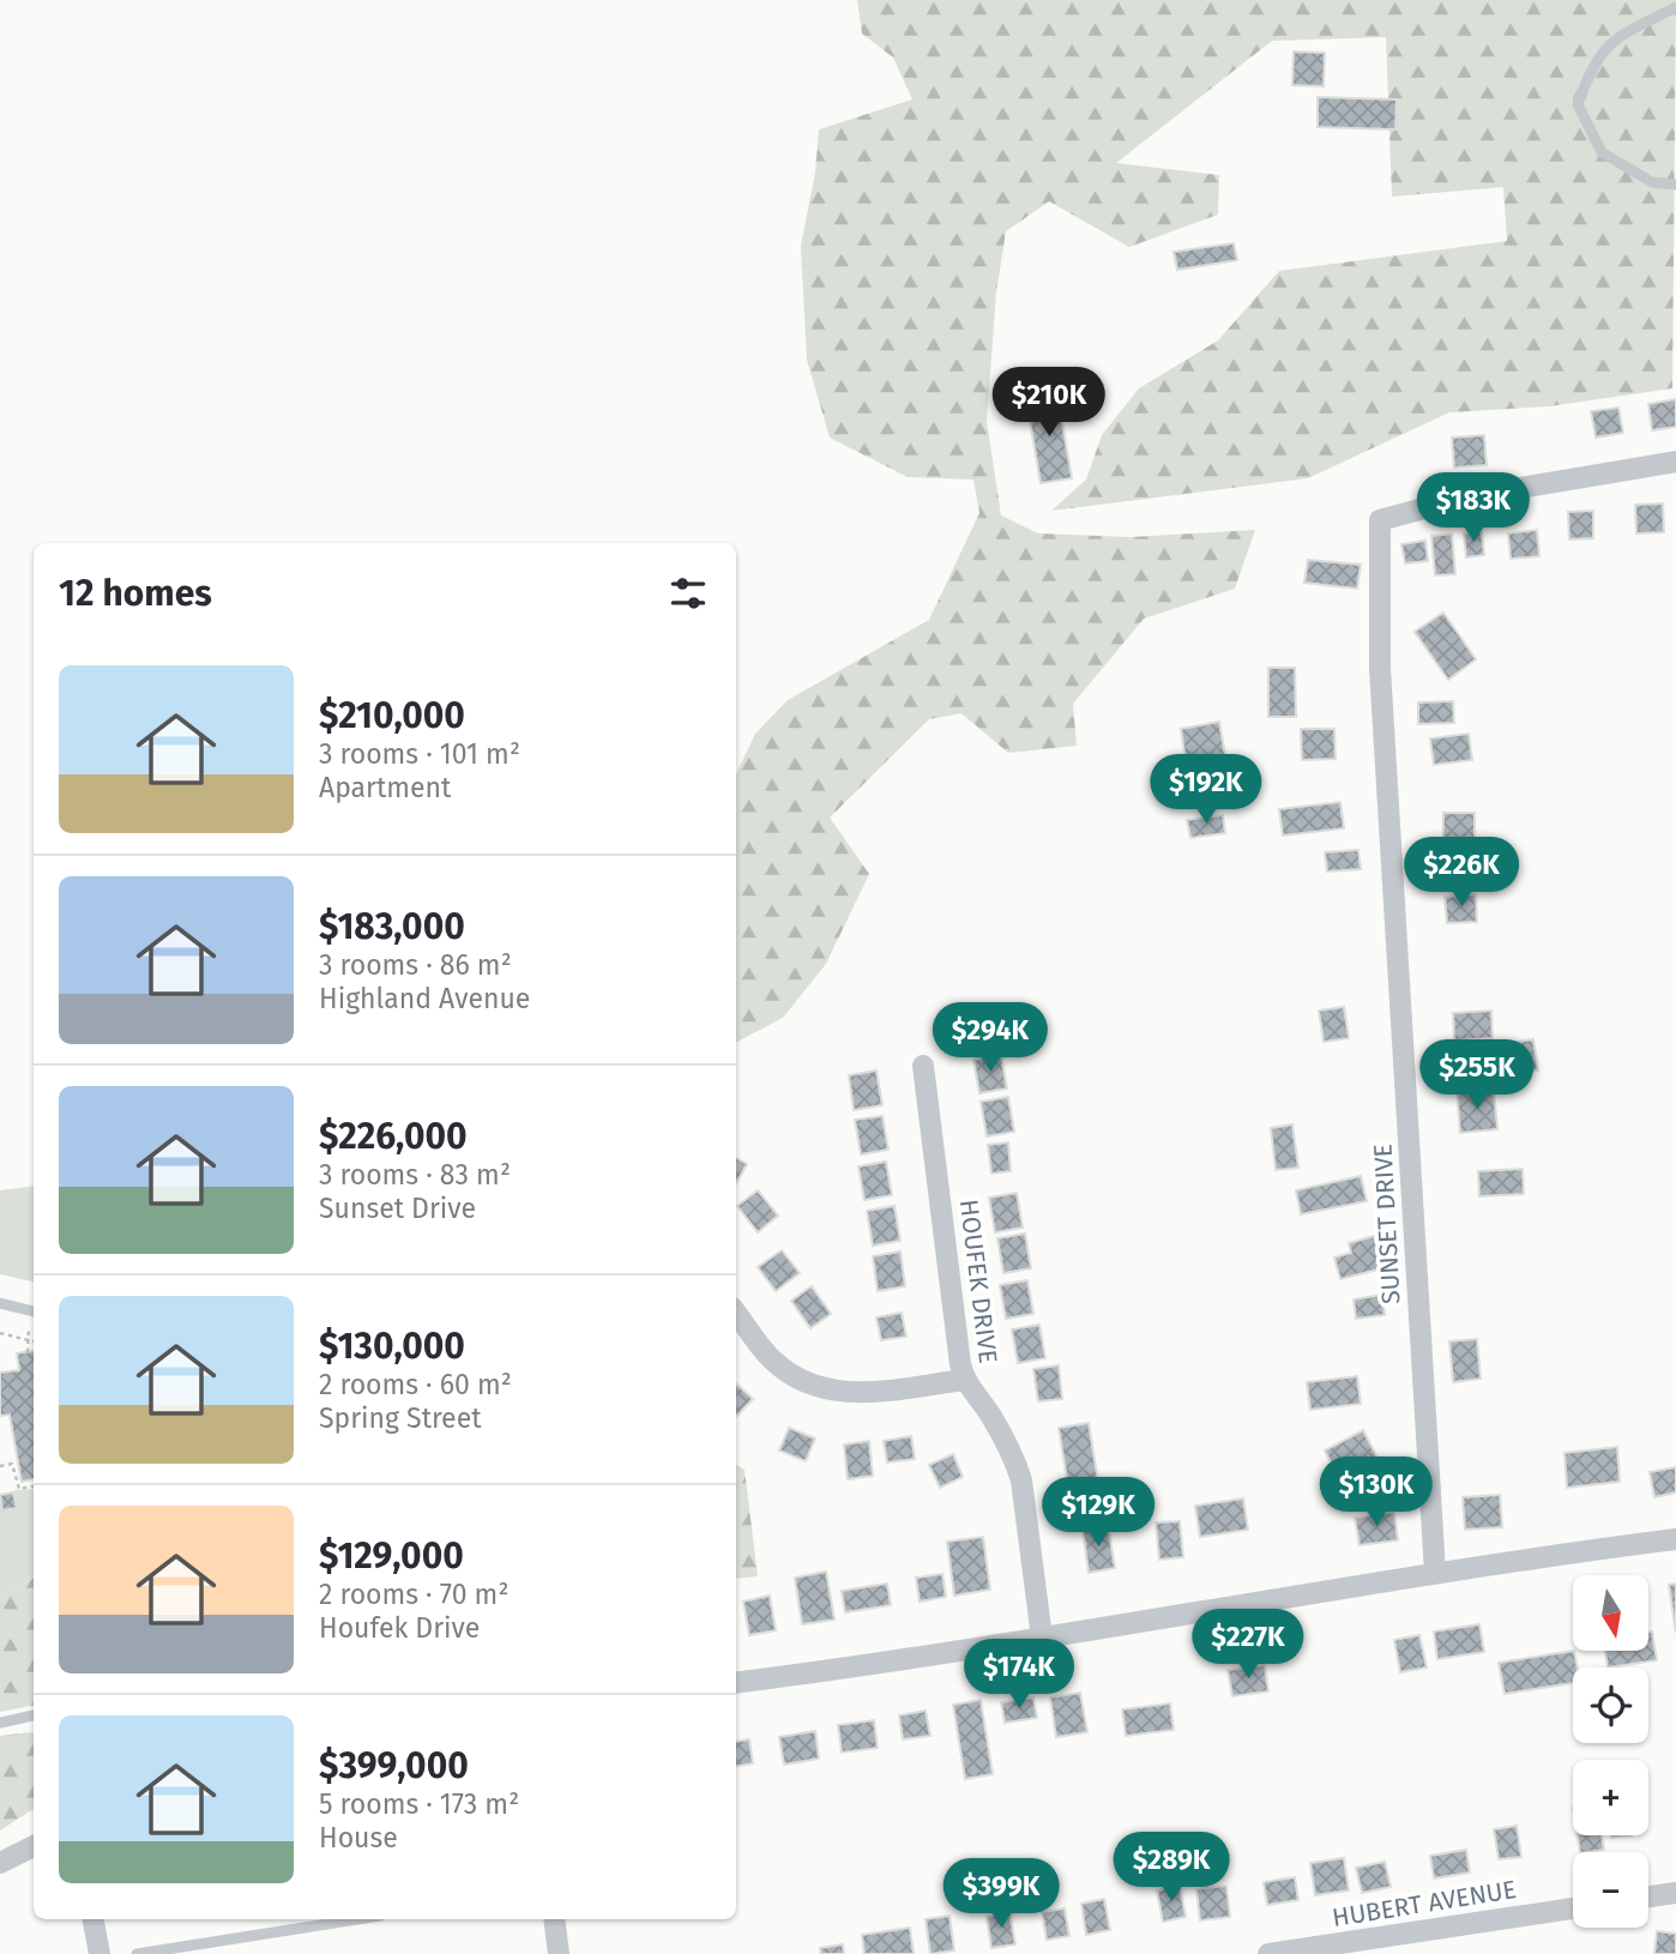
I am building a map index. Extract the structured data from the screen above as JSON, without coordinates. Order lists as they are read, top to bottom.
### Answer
{
  "streets": {
    "street": ["SUNSET DRIVE", "HOUFEK DRIVE", "HUBERT AVENUE"]
  },
  "north": "bottom",
  "page": {
    "price": [
      "$210K",
      "$183K",
      "$192K",
      "$226K",
      "$294K",
      "$255K",
      "$130K",
      "$129K",
      "$227K",
      "$174K",
      "$289K",
      "$399K"
    ],
    "heading": "12 homes",
    "list": [
      {
        "name": "$210,000",
        "note": "3 rooms · 101 m² · Apartment"
      },
      {
        "name": "$183,000",
        "note": "3 rooms · 86 m² · Highland Avenue"
      },
      {
        "name": "$226,000",
        "note": "3 rooms · 83 m² · Sunset Drive"
      },
      {
        "name": "$130,000",
        "note": "2 rooms · 60 m² · Spring Street"
      },
      {
        "name": "$129,000",
        "note": "2 rooms · 70 m² · Houfek Drive"
      },
      {
        "name": "$399,000",
        "note": "5 rooms · 173 m² · House"
      }
    ],
    "map_buttons": ["+", "−"]
  }
}
